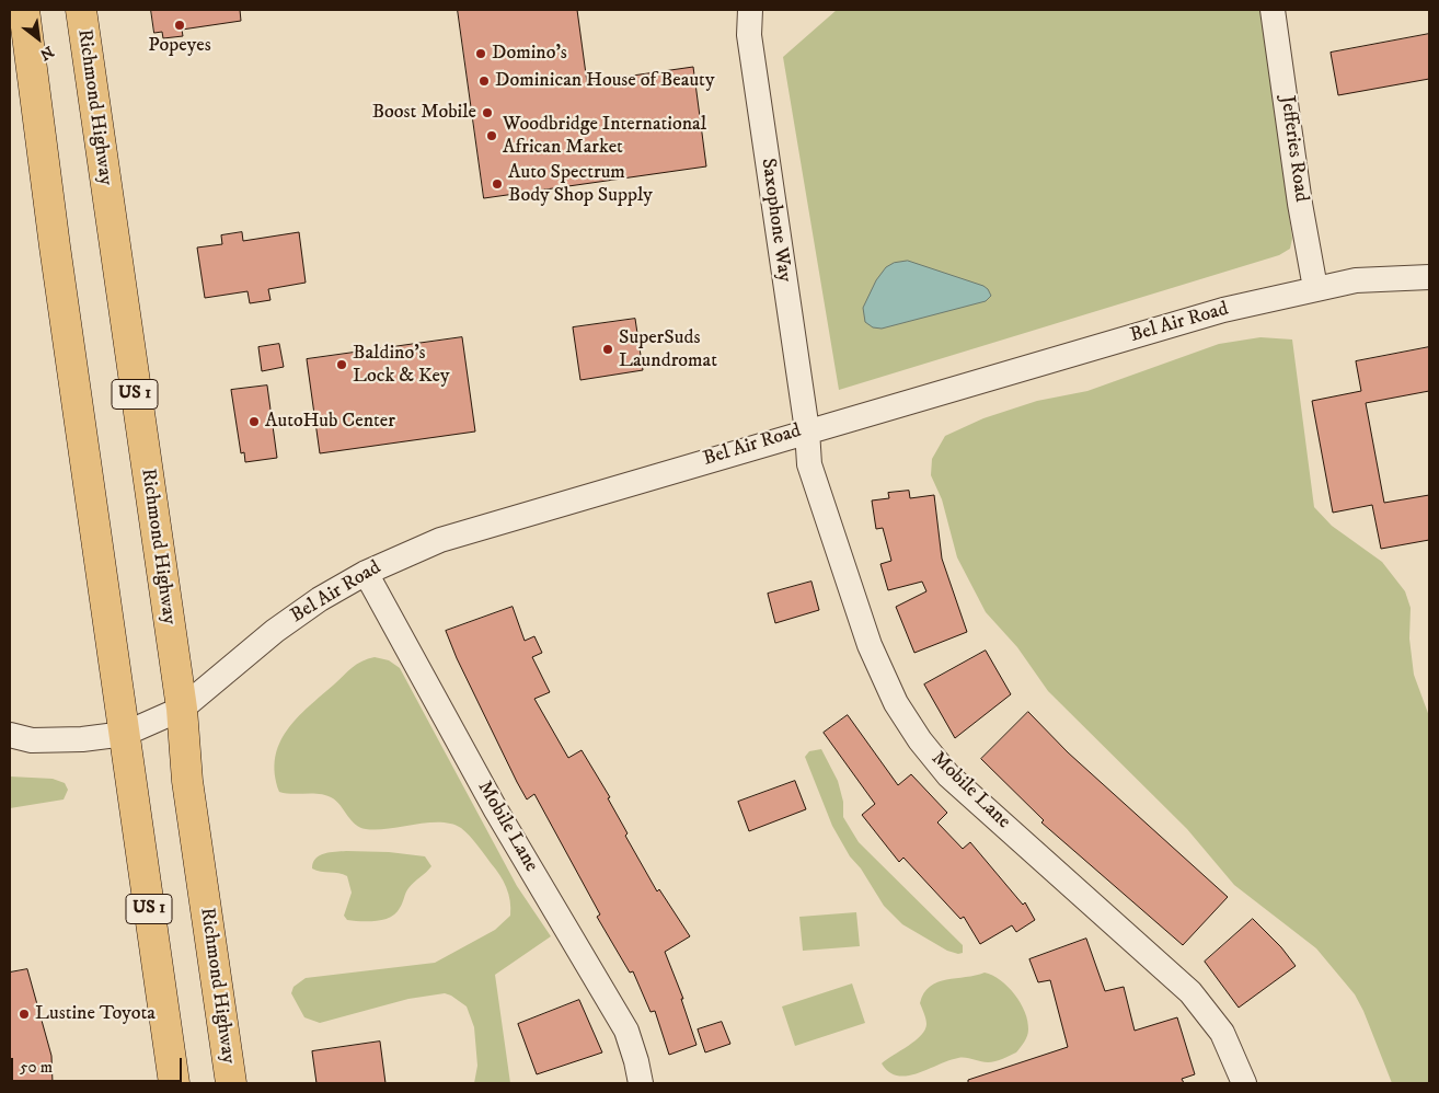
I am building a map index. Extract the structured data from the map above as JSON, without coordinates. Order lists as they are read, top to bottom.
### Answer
{
  "streets": {
    "main road": ["Richmond Highway", "US 1"],
    "street": [
      "Jefferies Road",
      "Saxophone Way",
      "Bel Air Road",
      "Mobile Lane"
    ]
  },
  "crossings": [
    ["Richmond Highway", "Bel Air Road"],
    ["Jefferies Road", "Bel Air Road"],
    ["Saxophone Way", "Bel Air Road"],
    ["Saxophone Way", "Mobile Lane"],
    ["Bel Air Road", "US 1"],
    ["Bel Air Road", "Mobile Lane"]
  ],
  "places": [
    "Popeyes",
    "Domino's",
    "Dominican House of Beauty",
    "Boost Mobile",
    "Woodbridge International African Market",
    "Auto Spectrum Body Shop Supply",
    "SuperSuds Laundromat",
    "Baldino's Lock & Key",
    "AutoHub Center",
    "Lustine Toyota"
  ],
  "scale_bar": "50 m",
  "north": "bottom right"
}
